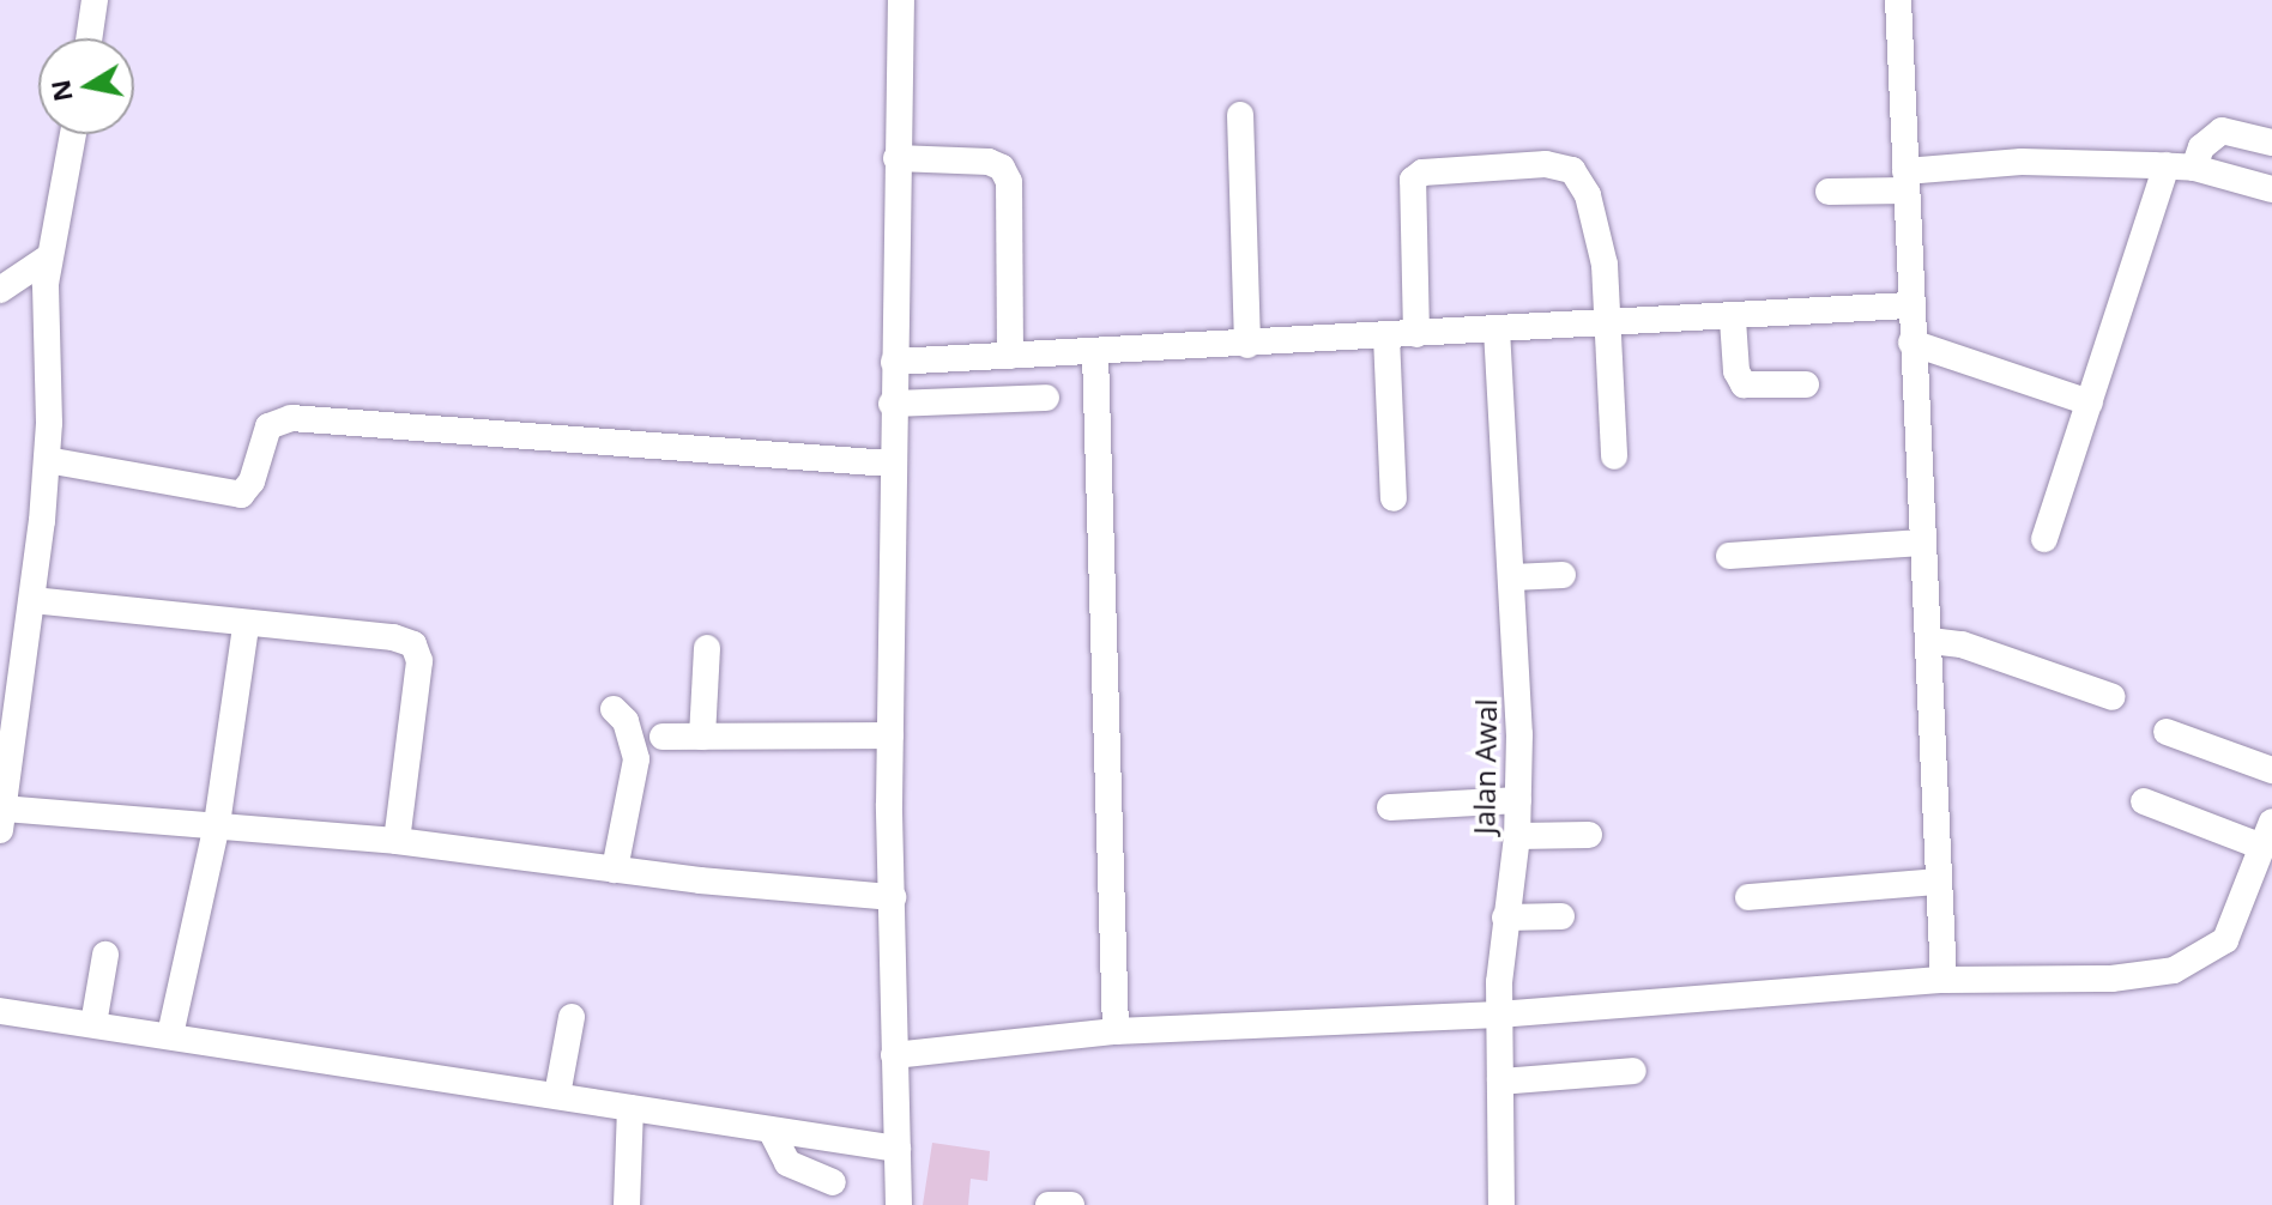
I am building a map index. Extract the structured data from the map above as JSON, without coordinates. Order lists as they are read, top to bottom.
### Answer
{
  "streets": {
    "street": ["Jalan Awal"]
  },
  "north": "left"
}
